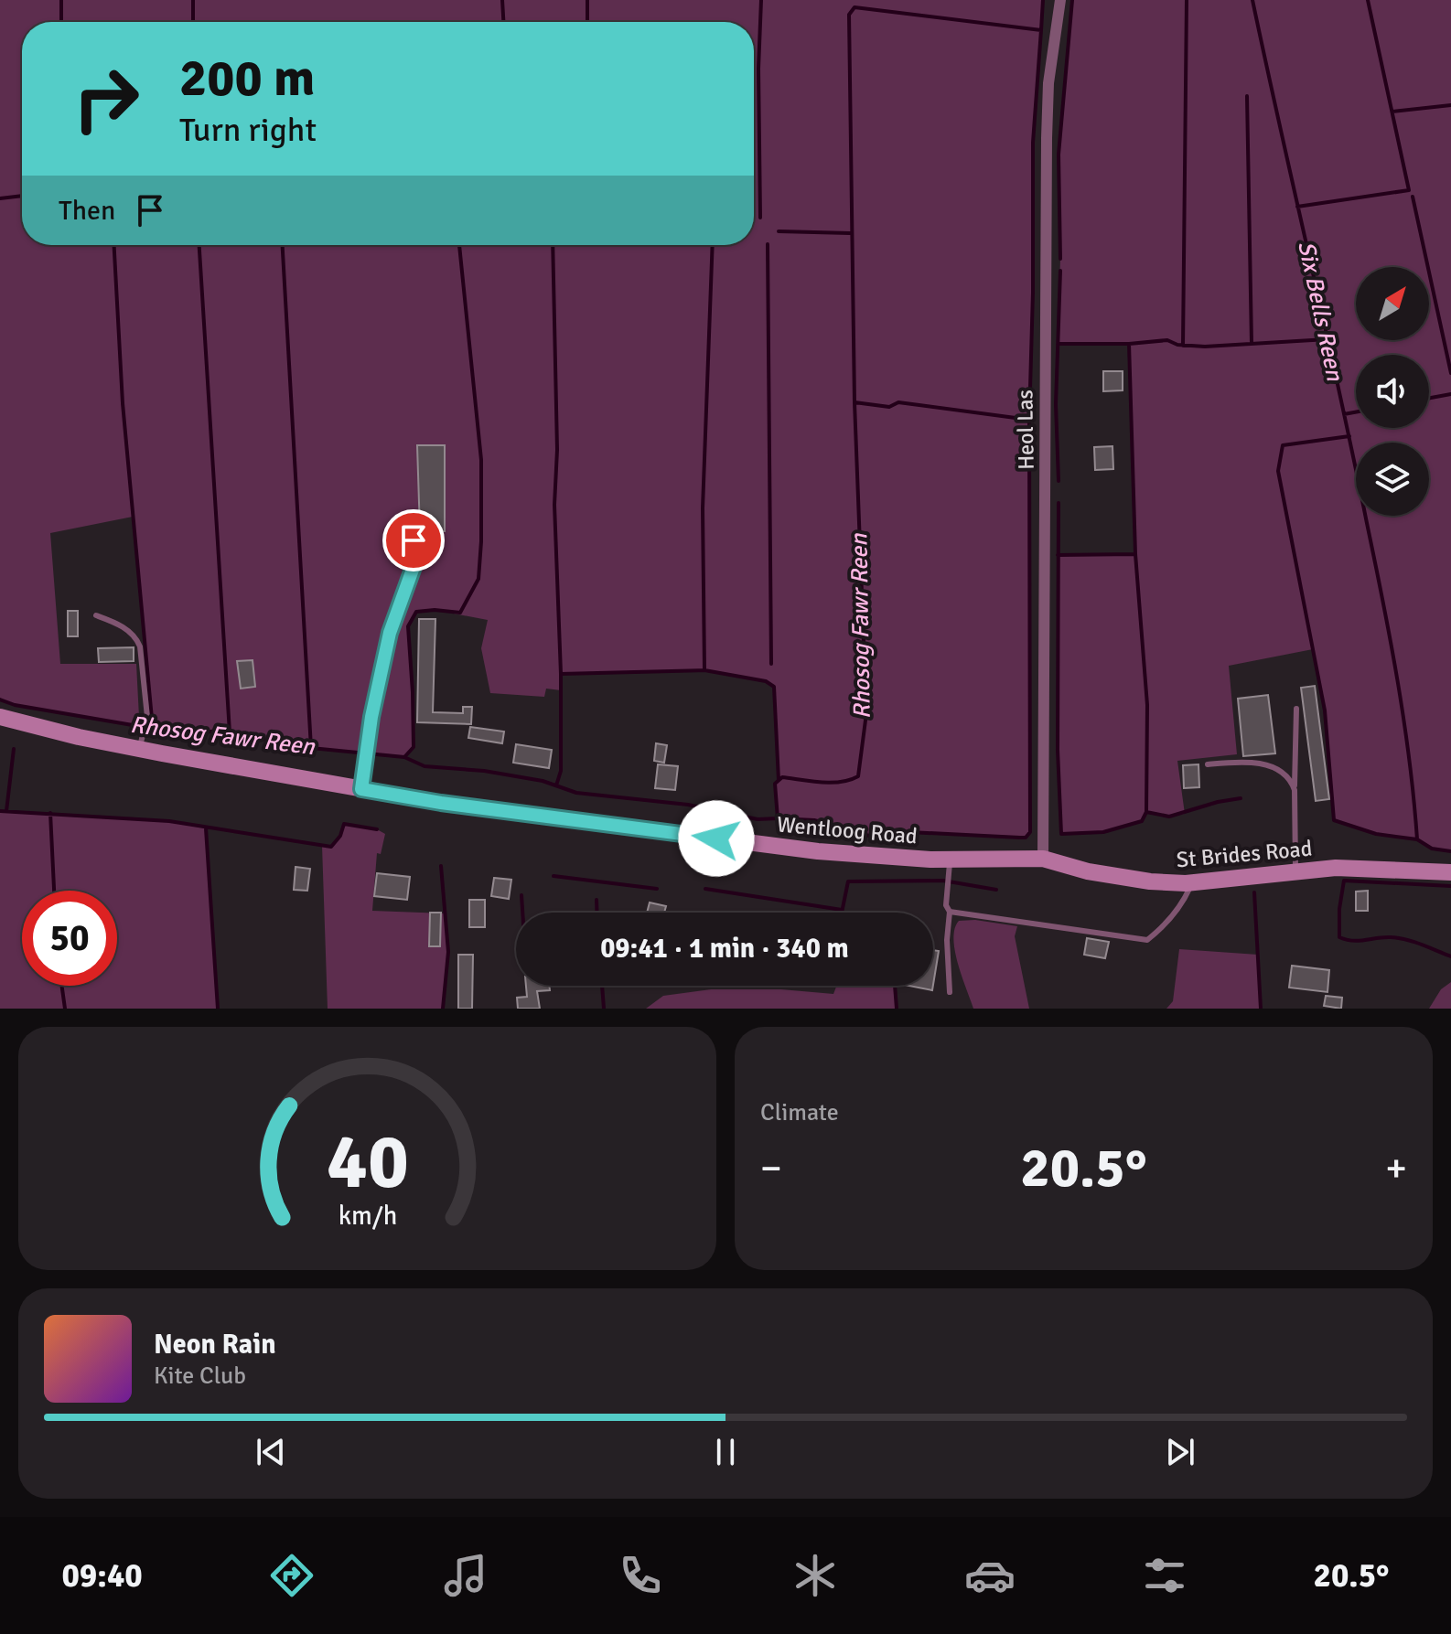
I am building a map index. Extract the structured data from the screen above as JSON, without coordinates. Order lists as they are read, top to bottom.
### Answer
{
  "streets": {
    "main road": ["Wentloog Road", "St Brides Road"],
    "street": ["Heol Las"]
  },
  "crossings": [
    ["Heol Las", "Wentloog Road"],
    ["Heol Las", "St Brides Road"],
    ["Wentloog Road", "St Brides Road"]
  ],
  "water": ["Six Bells Reen", "Rhosog Fawr Reen"],
  "north": "top right",
  "page": {
    "turn": ["200 m", "Turn right"],
    "then": "Then",
    "limit": "50",
    "trip": "09:41 · 1 min · 340 m",
    "tile": "Climate",
    "heat": ["−", "20.5°", "+"],
    "song": ["Neon Rain", "Kite Club"],
    "tabs": ["09:40", "20.5°"],
    "gauge": ["40", "km/h"]
  }
}
